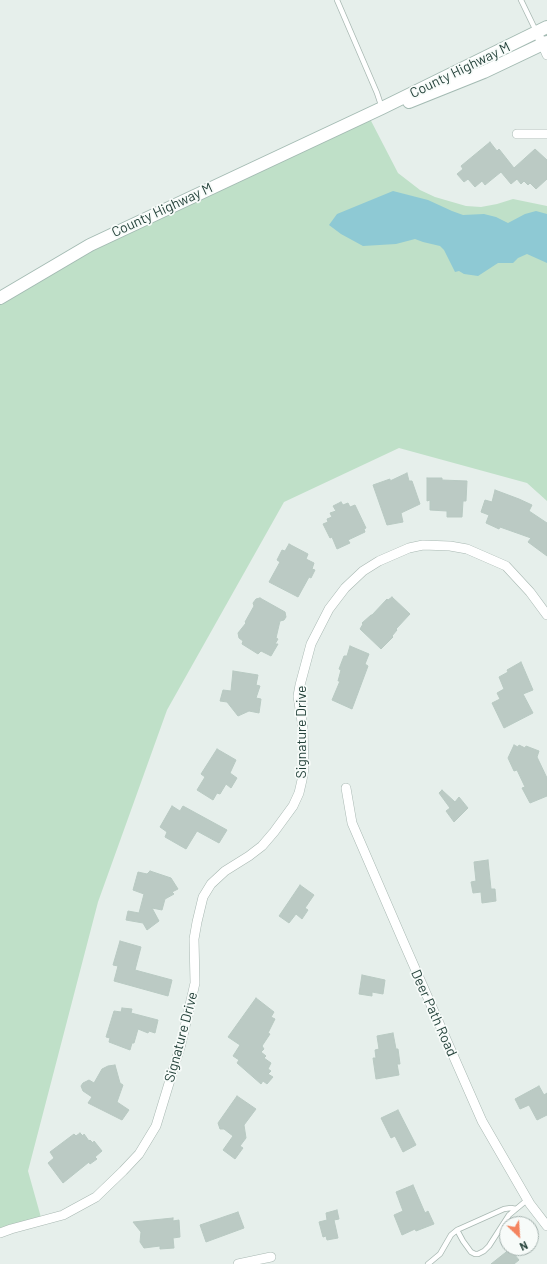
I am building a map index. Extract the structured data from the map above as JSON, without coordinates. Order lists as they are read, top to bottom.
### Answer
{
  "streets": {
    "main road": ["County Highway M"],
    "street": ["Signature Drive", "Deer Path Road"]
  },
  "north": "bottom right"
}
